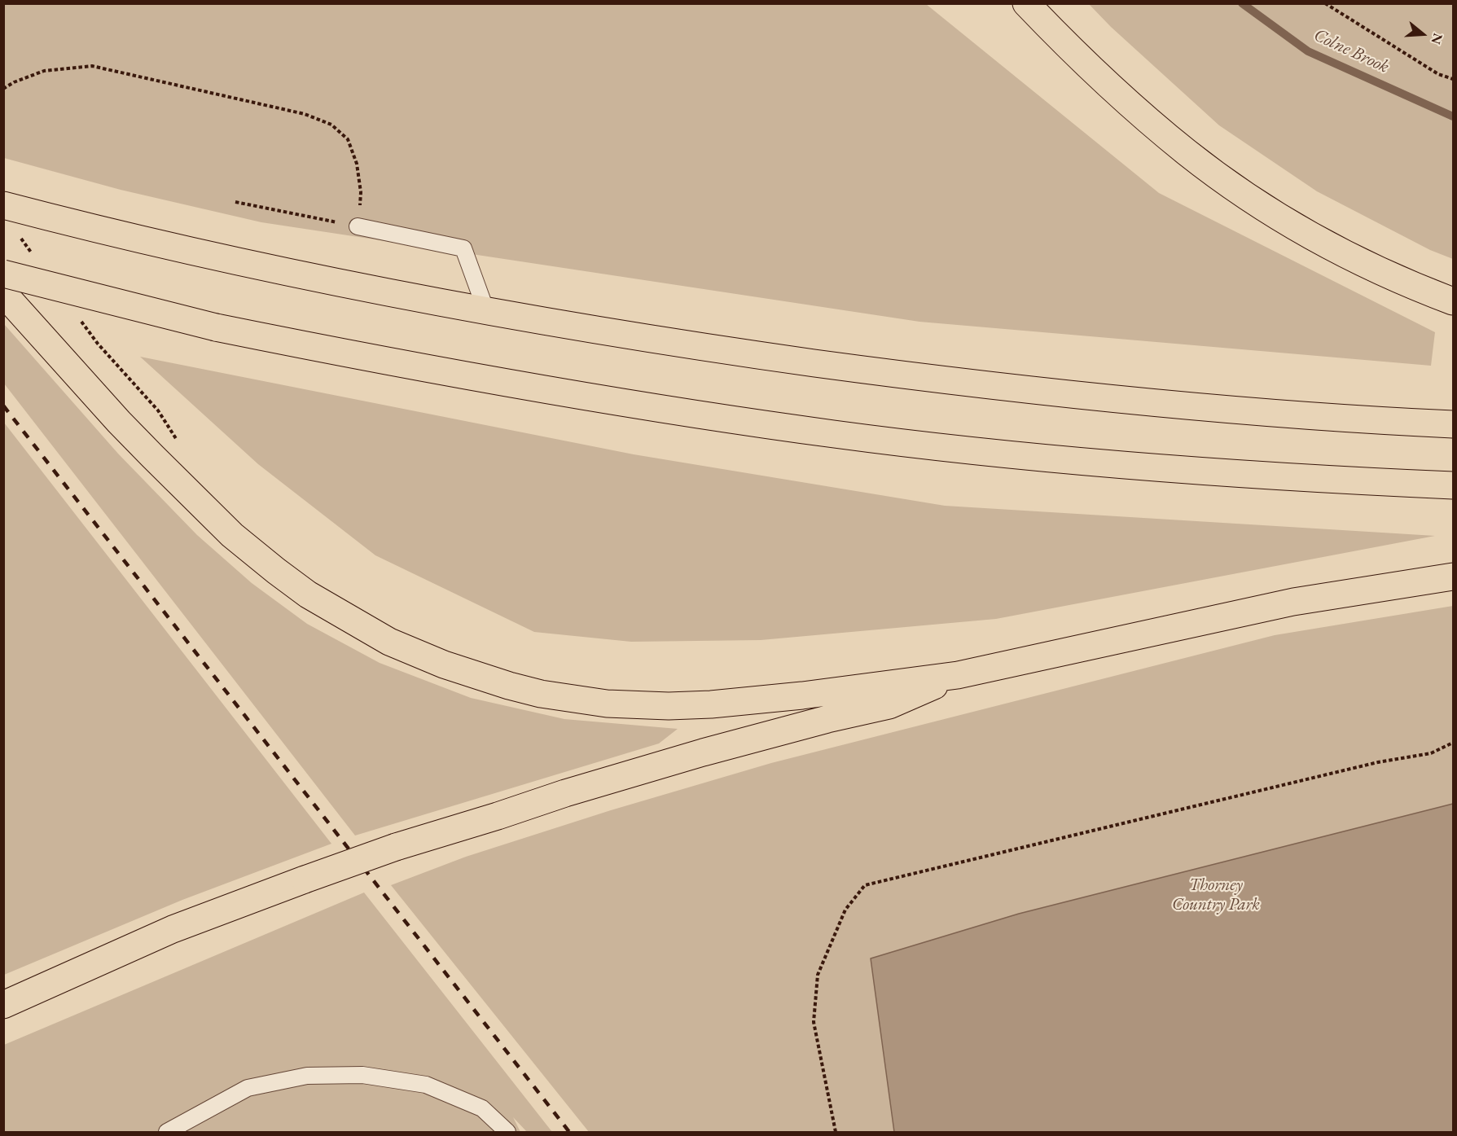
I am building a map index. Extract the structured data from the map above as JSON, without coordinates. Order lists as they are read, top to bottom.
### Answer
{
  "water": ["Colne Brook"],
  "parks": ["Thorney Country Park"],
  "north": "right"
}
